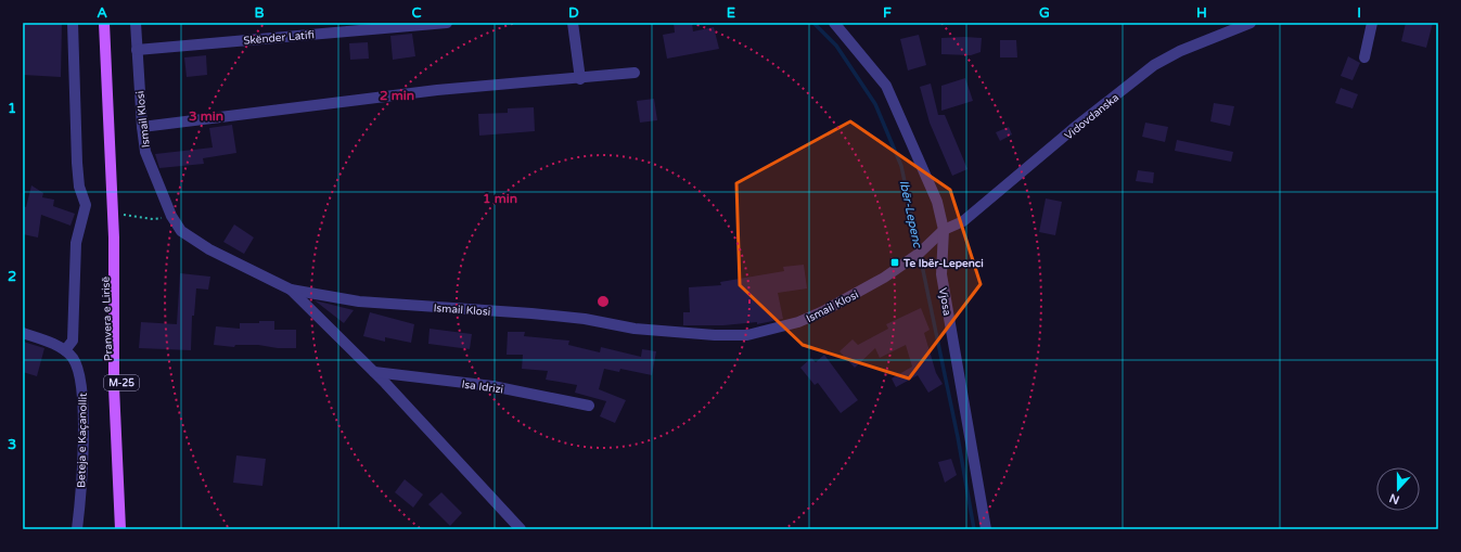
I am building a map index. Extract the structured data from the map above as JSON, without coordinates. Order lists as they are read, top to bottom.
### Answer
{
  "streets": {
    "main road": ["Pranvera e Lirisë", "M-25"],
    "street": [
      "Skënder Latifi",
      "Vidovdanska",
      "Ismail Klosi",
      "Vjosa",
      "Isa Idrizi",
      "Beteja e Kaçanollit"
    ]
  },
  "crossings": [
    ["Skënder Latifi", "Ismail Klosi"],
    ["Vidovdanska", "Ismail Klosi"],
    ["Vidovdanska", "Vjosa"],
    ["Ismail Klosi", "Vjosa"]
  ],
  "water": ["Ibër-Lepenc"],
  "places": {
    "transit": ["Te Ibër-Lepenci"]
  },
  "north": "bottom",
  "grid": {
    "columns": [
      "A",
      "B",
      "C",
      "D",
      "E",
      "F",
      "G",
      "H",
      "I"
    ],
    "rows": ["1", "2", "3"]
  },
  "rings": ["2 min", "3 min", "1 min"]
}
